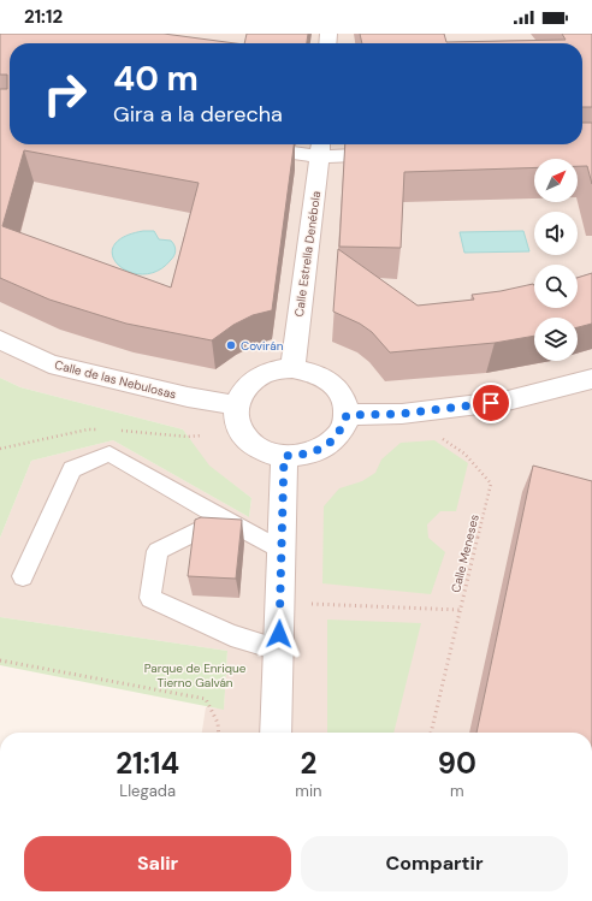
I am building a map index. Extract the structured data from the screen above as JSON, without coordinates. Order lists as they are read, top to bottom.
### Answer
{
  "streets": {
    "street": ["Calle Estrella Denébola", "Calle de las Nebulosas"],
    "path": ["Calle Meneses"]
  },
  "crossings": [
    ["Calle Estrella Denébola", "Calle de las Nebulosas"]
  ],
  "parks": ["Parque de Enrique Tierno Galván"],
  "places": ["Covirán"],
  "north": "top right",
  "page": {
    "status": "21:12",
    "turn": ["40 m", "Gira a la derecha"],
    "eta": [
      "21:14",
      "Llegada",
      "2",
      "min",
      "90",
      "m"
    ],
    "buttons": ["Salir", "Compartir"]
  }
}
